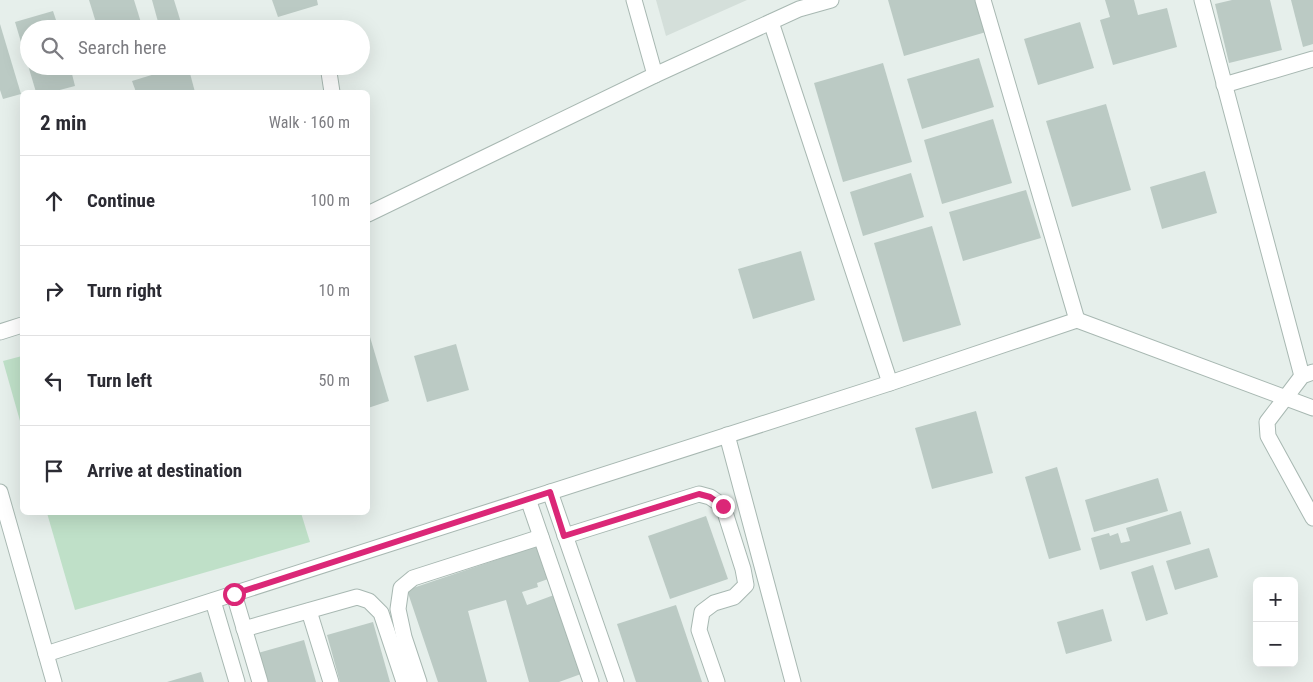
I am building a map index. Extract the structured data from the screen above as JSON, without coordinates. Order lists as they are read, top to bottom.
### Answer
{
  "page": {
    "search": "Search here",
    "heading": ["2 min", "Walk · 160 m"],
    "list": [
      ["Continue", "100 m"],
      ["Turn right", "10 m"],
      ["Turn left", "50 m"],
      "Arrive at destination"
    ],
    "map_buttons": ["+", "−"]
  }
}
